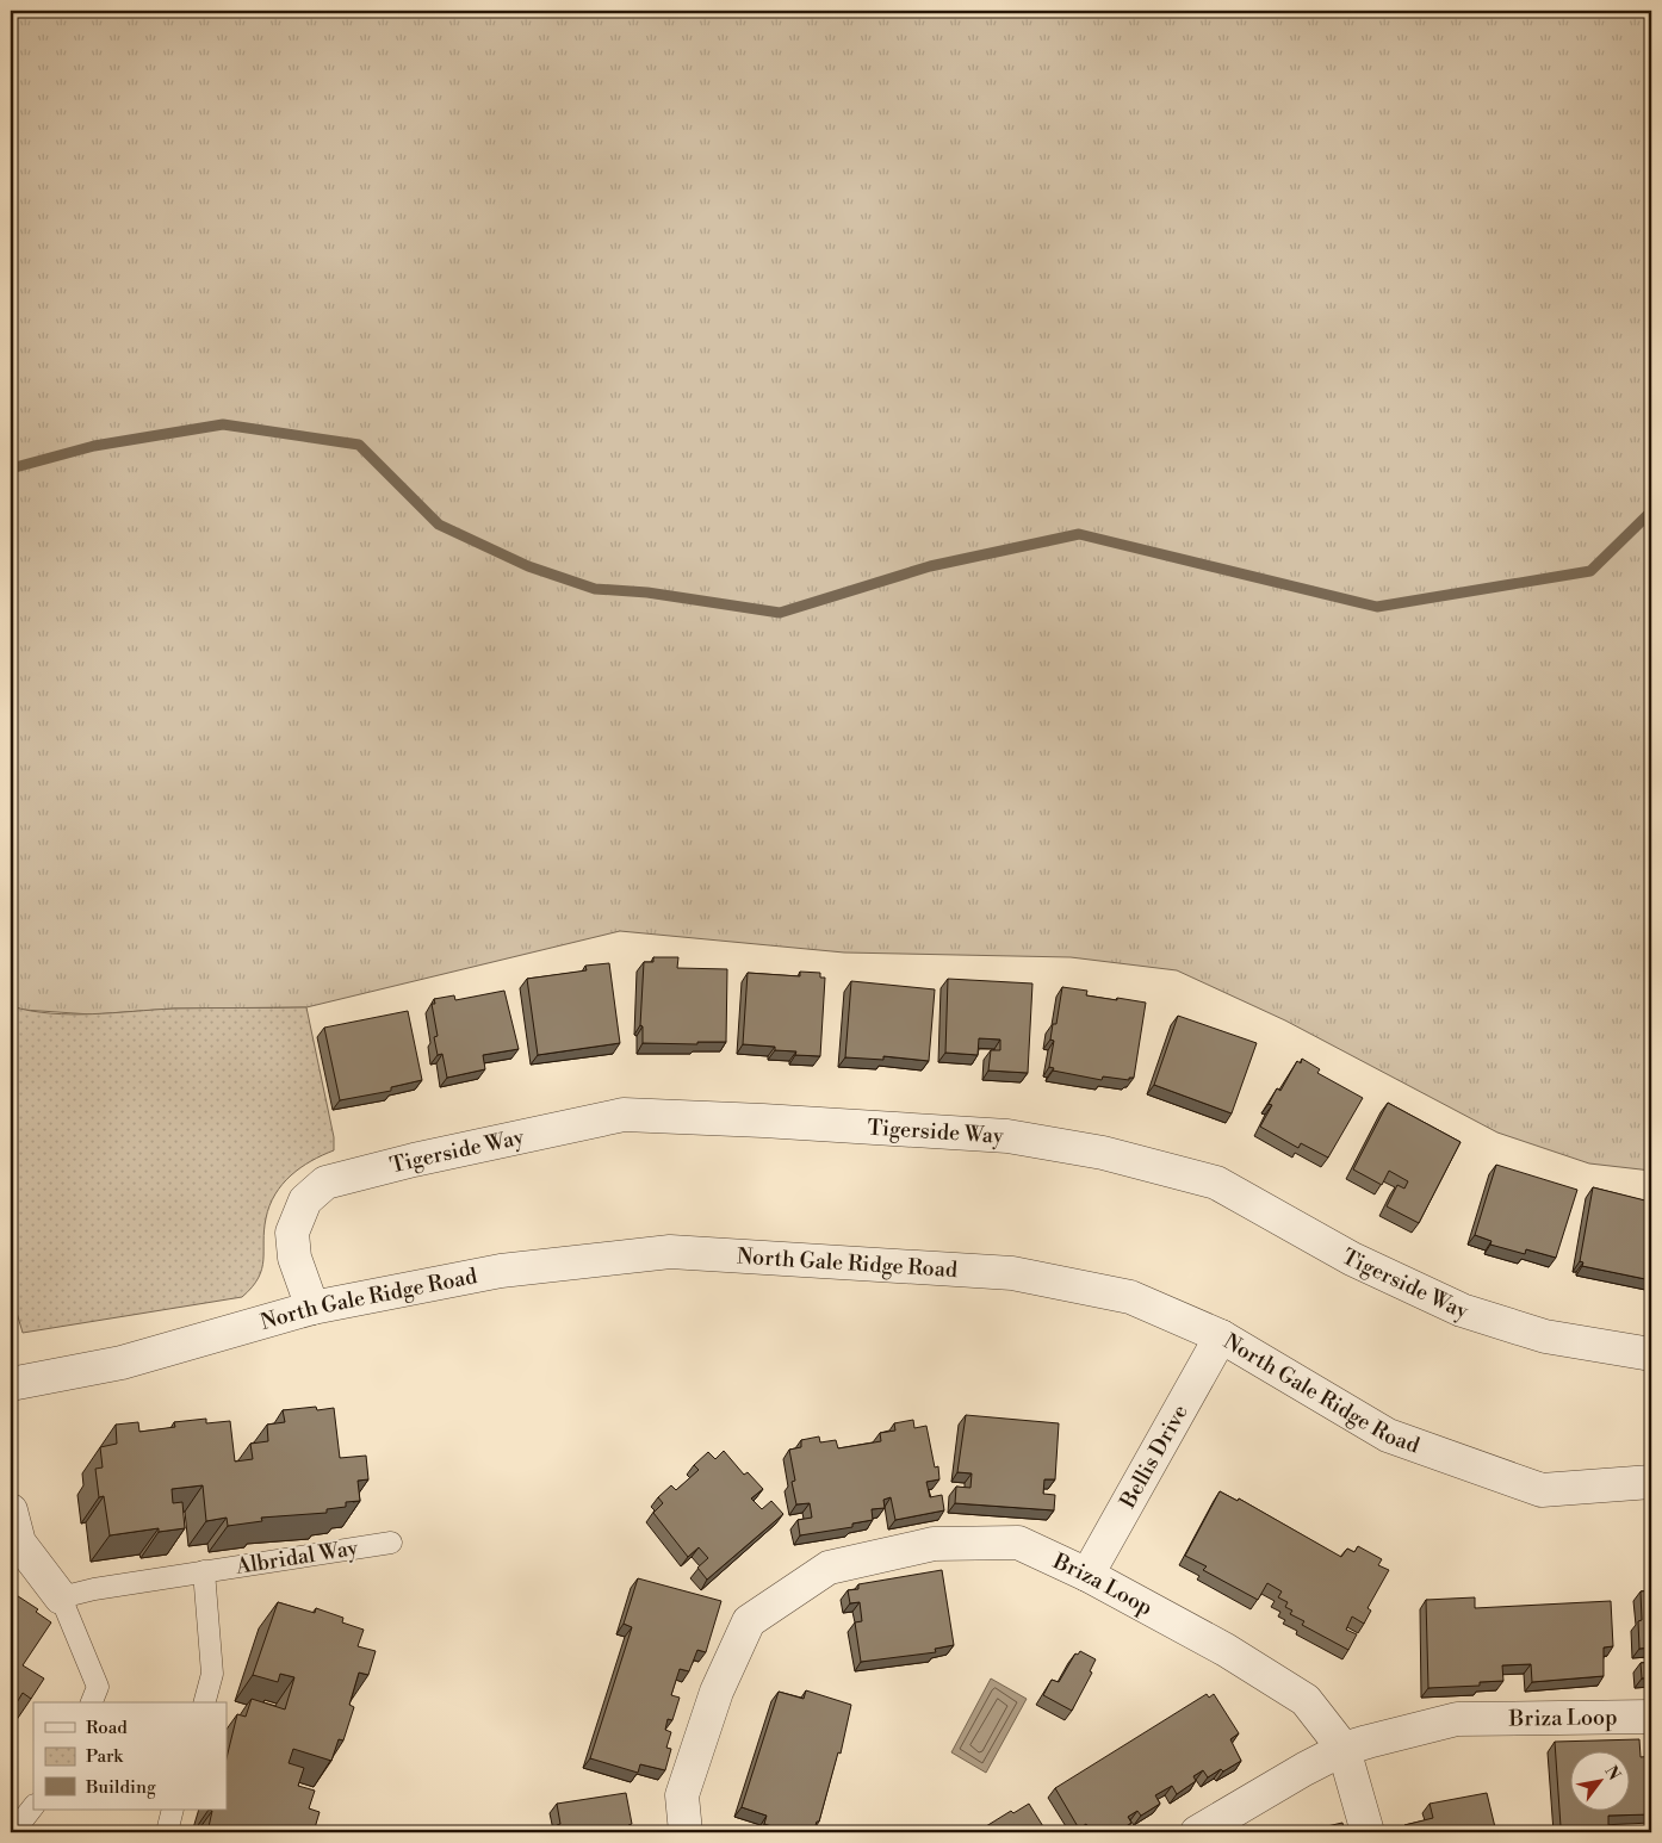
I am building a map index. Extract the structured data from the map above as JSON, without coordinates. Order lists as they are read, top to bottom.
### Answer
{
  "streets": {
    "street": [
      "Tigerside Way",
      "North Gale Ridge Road",
      "Bellis Drive",
      "Briza Loop"
    ],
    "lane": ["Albridal Way"]
  },
  "crossings": [
    ["Tigerside Way", "North Gale Ridge Road"],
    ["North Gale Ridge Road", "Bellis Drive"],
    ["Bellis Drive", "Briza Loop"]
  ],
  "legend": ["Road", "Park", "Building"],
  "north": "top right"
}
